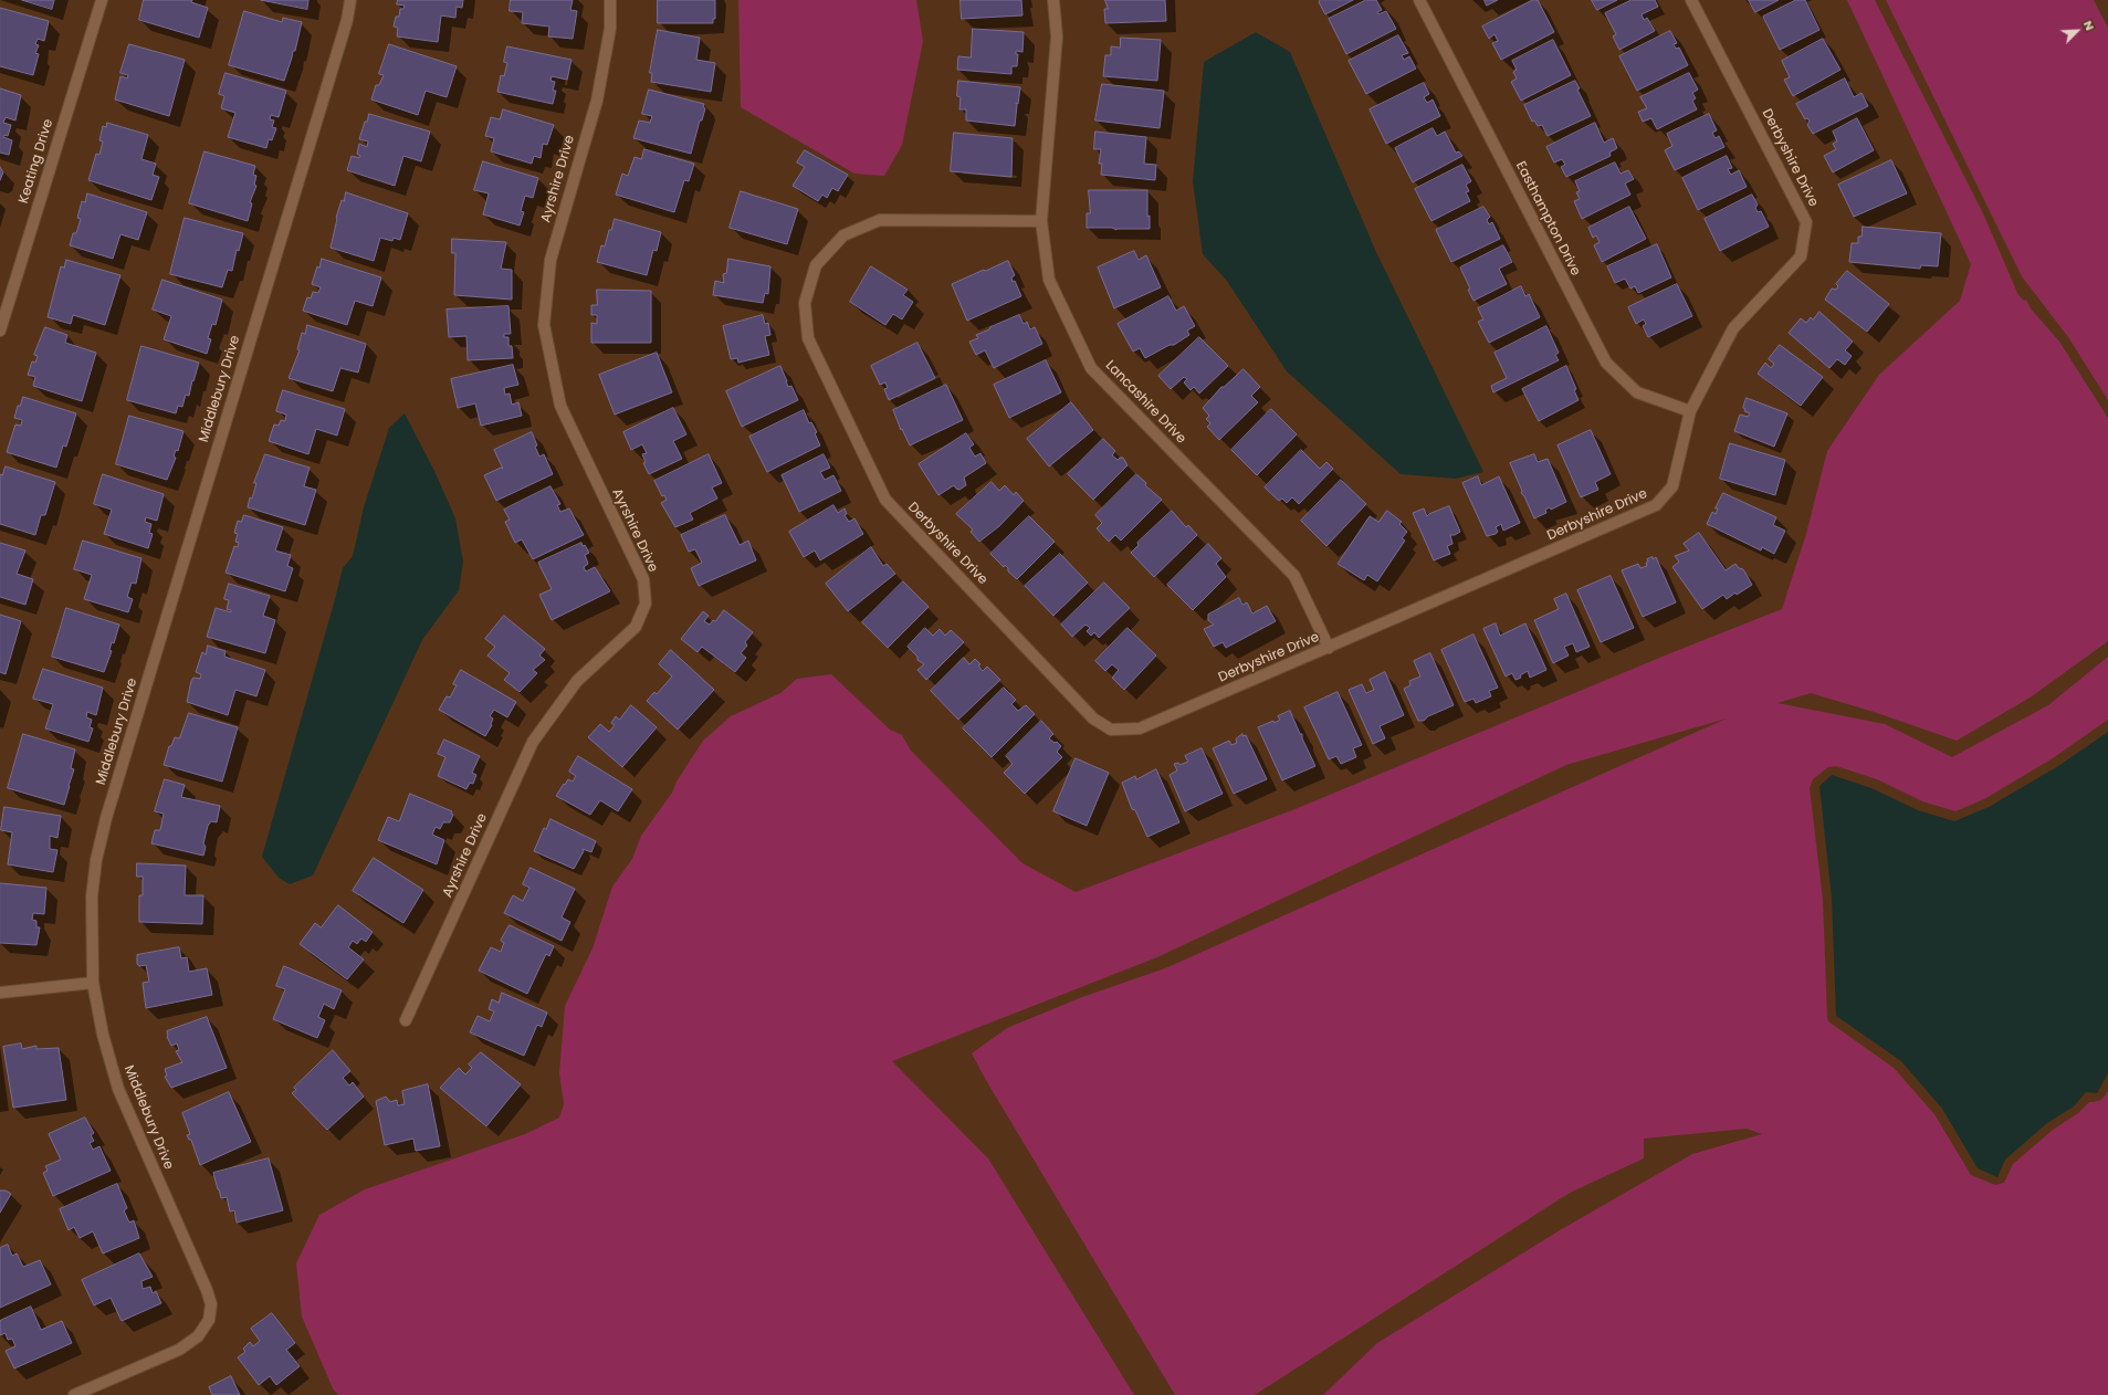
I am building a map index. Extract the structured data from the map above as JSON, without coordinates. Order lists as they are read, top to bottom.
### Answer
{
  "streets": {
    "street": [
      "Derbyshire Drive",
      "Keating Drive",
      "Ayrshire Drive",
      "Easthampton Drive",
      "Middlebury Drive",
      "Lancashire Drive"
    ]
  },
  "crossings": [
    ["Derbyshire Drive", "Easthampton Drive"],
    ["Derbyshire Drive", "Lancashire Drive"]
  ],
  "north": "top right"
}
